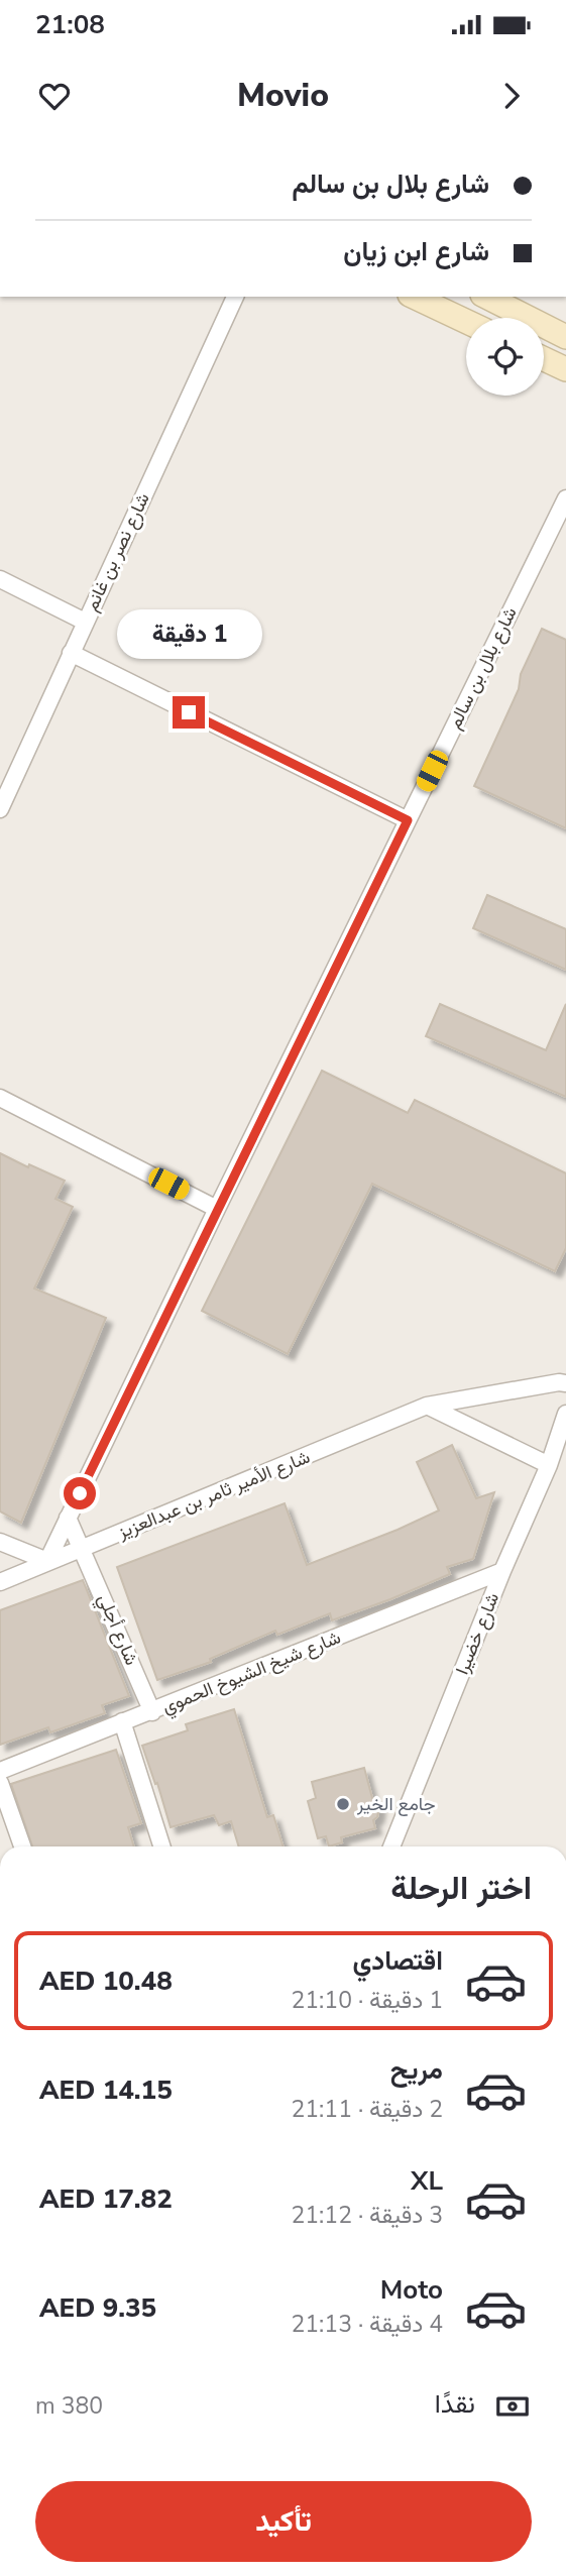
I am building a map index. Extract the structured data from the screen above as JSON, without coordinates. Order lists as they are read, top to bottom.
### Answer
{
  "streets": {
    "street": [
      "شارع نصر بن غانم",
      "شارع بلال بن سالم",
      "شارع الأمير ثامر بن عبدالعزيز",
      "شارع أجلي",
      "شارع خضيرا",
      "شارع شيخ الشيوخ الحموي"
    ]
  },
  "crossings": [
    ["شارع بلال بن سالم", "شارع الأمير ثامر بن عبدالعزيز"],
    ["شارع بلال بن سالم", "شارع أجلي"],
    ["شارع الأمير ثامر بن عبدالعزيز", "شارع أجلي"],
    ["شارع أجلي", "شارع شيخ الشيوخ الحموي"],
    ["شارع خضيرا", "شارع شيخ الشيوخ الحموي"]
  ],
  "places": ["جامع الخير"],
  "page": {
    "status": "21:08",
    "header": "Movio",
    "banner": ["شارع بلال بن سالم", "شارع ابن زيان"],
    "bubble": "1 دقيقة",
    "heading": "اختر الرحلة",
    "list": [
      {
        "name": "اقتصادي",
        "note": "1 دقيقة · 21:10",
        "value": "AED 10.48"
      },
      {
        "name": "مريح",
        "note": "2 دقيقة · 21:11",
        "value": "AED 14.15"
      },
      {
        "name": "XL",
        "note": "3 دقيقة · 21:12",
        "value": "AED 17.82"
      },
      {
        "name": "Moto",
        "note": "4 دقيقة · 21:13",
        "value": "AED 9.35"
      }
    ],
    "pay": ["نقدًا", "380 m"],
    "buttons": "تأكيد"
  }
}
